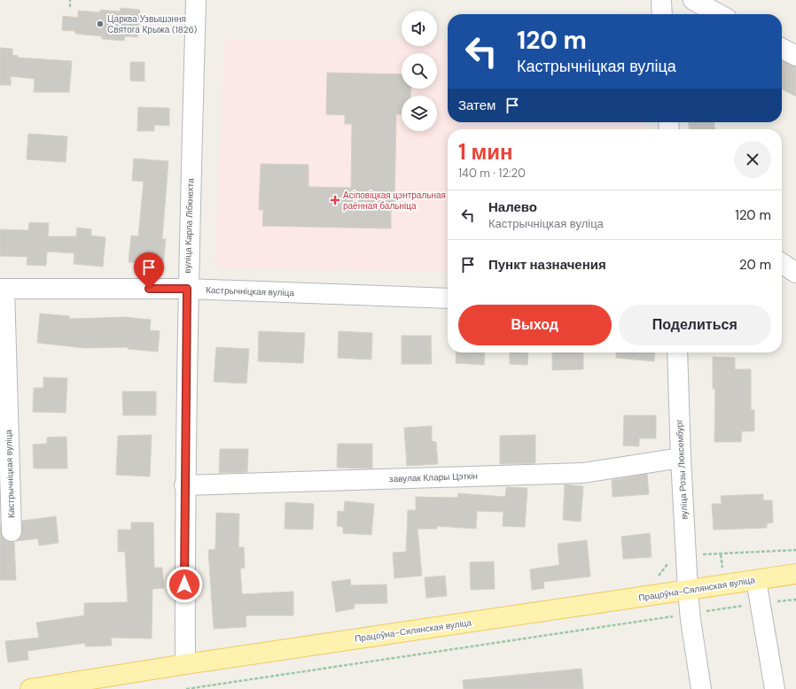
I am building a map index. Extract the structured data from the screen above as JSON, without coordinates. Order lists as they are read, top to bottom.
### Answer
{
  "streets": {
    "main road": ["Працоўна-Сялянская вуліца"],
    "street": [
      "вуліца Карла Лібкнехта",
      "Кастрычніцкая вуліца",
      "вуліца Розы Люксембург",
      "завулак Клары Цэткін"
    ]
  },
  "crossings": [
    ["вуліца Карла Лібкнехта", "Кастрычніцкая вуліца"],
    ["вуліца Карла Лібкнехта", "завулак Клары Цэткін"],
    ["вуліца Карла Лібкнехта", "Працоўна-Сялянская вуліца"],
    ["вуліца Розы Люксембург", "завулак Клары Цэткін"],
    ["вуліца Розы Люксембург", "Працоўна-Сялянская вуліца"]
  ],
  "places": {
    "other": ["Царква Узвышэння Святога Крыжа (1826)"],
    "health": ["Асіповіцкая цэнтральная раённая бальніца"]
  },
  "page": {
    "turn": ["120 m", "Кастрычніцкая вуліца"],
    "then": "Затем",
    "heading": ["1 мин", "140 m · 12:20"],
    "list": [
      {
        "name": "Налево",
        "note": "Кастрычніцкая вуліца",
        "value": "120 m"
      },
      {
        "name": "Пункт назначения",
        "value": "20 m"
      }
    ],
    "buttons": ["Выход", "Поделиться"]
  }
}
